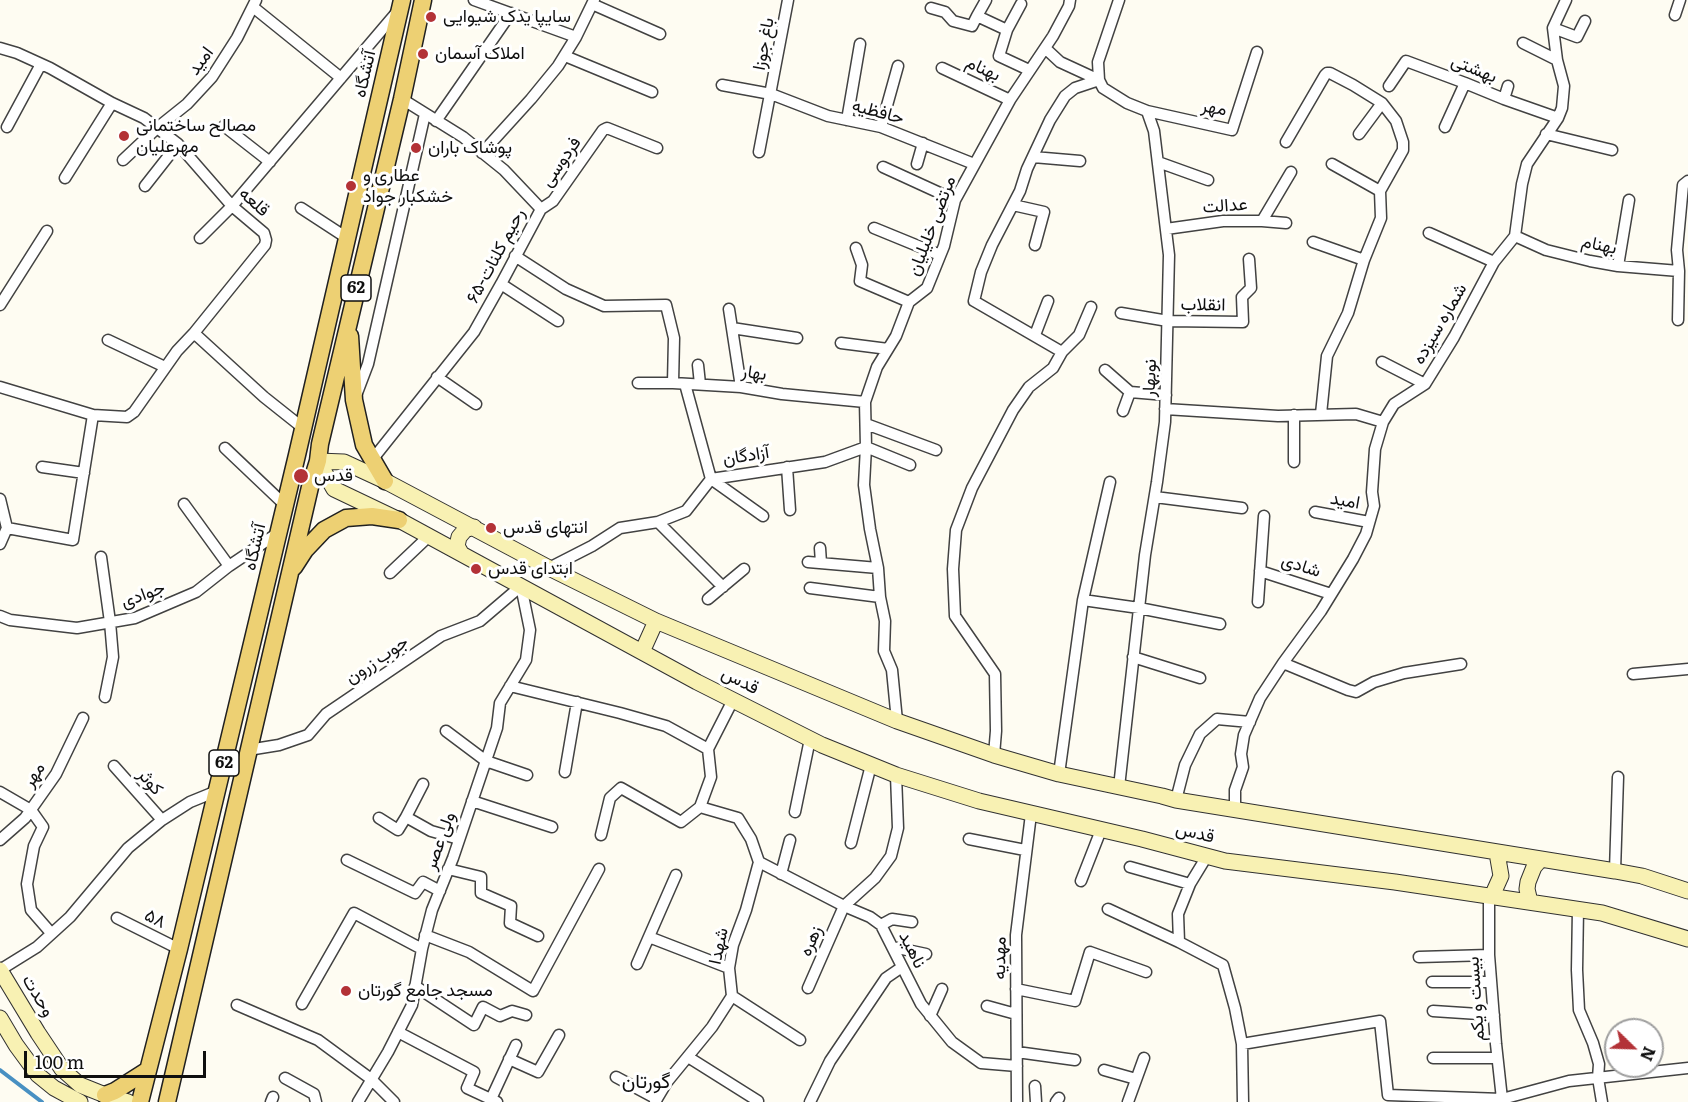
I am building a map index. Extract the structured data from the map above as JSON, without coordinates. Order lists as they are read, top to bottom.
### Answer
{
  "streets": {
    "main road": [
      "آتشگاه",
      "62",
      "قدس",
      "وحدت"
    ],
    "street": [
      "باغ جوزا",
      "امید",
      "بهنام",
      "بهشتی",
      "مهر",
      "حافظیه",
      "فردوسی",
      "قلعه",
      "عدالت",
      "مرتضی خلیلیان",
      "۶۵-رحیم کلنات",
      "انقلاب",
      "شماره سیزده",
      "بهار",
      "نوبهار",
      "آزادگان",
      "شادی",
      "جوادی",
      "جوب زرون",
      "کوثر",
      "ولی عصر",
      "۵۸",
      "زهره",
      "شهدا",
      "ناهید",
      "مهدیه",
      "بیست و یکم"
    ]
  },
  "crossings": [
    ["باغ جوزا", "حافظیه"],
    ["امید", "قلعه"],
    ["امید", "شماره سیزده"],
    ["بهنام", "مرتضی خلیلیان"],
    ["بهنام", "شماره سیزده"],
    ["آتشگاه", "جوادی"],
    ["آتشگاه", "۵۸"],
    ["مهر", "نوبهار"],
    ["حافظیه", "مرتضی خلیلیان"],
    ["فردوسی", "۶۵-رحیم کلنات"],
    ["عدالت", "نوبهار"],
    ["مرتضی خلیلیان", "بهار"],
    ["مرتضی خلیلیان", "آزادگان"],
    ["مرتضی خلیلیان", "قدس"],
    ["۶۵-رحیم کلنات", "62"],
    ["62", "جوب زرون"],
    ["62", "قدس"],
    ["انقلاب", "نوبهار"],
    ["شماره سیزده", "شادی"],
    ["شماره سیزده", "قدس"],
    ["نوبهار", "قدس"],
    ["آزادگان", "قدس"],
    ["جوب زرون", "قدس"],
    ["جوب زرون", "ولی عصر"],
    ["قدس", "ولی عصر"],
    ["قدس", "مهدیه"],
    ["قدس", "بیست و یکم"],
    ["زهره", "ناهید"],
    ["شهدا", "ناهید"],
    ["ناهید", "مهدیه"]
  ],
  "districts": ["گورتان"],
  "places": [
    "سایپا یدک شیوایی",
    "املاک آسمان",
    "مصالح ساختمانی مهرعلیان",
    "پوشاک باران",
    "عطاری و خشکبار جواد",
    "قدس",
    "انتهای قدس",
    "ابتدای قدس",
    "مسجد جامع گورتان"
  ],
  "scale_bar": "100 m",
  "north": "bottom right"
}
